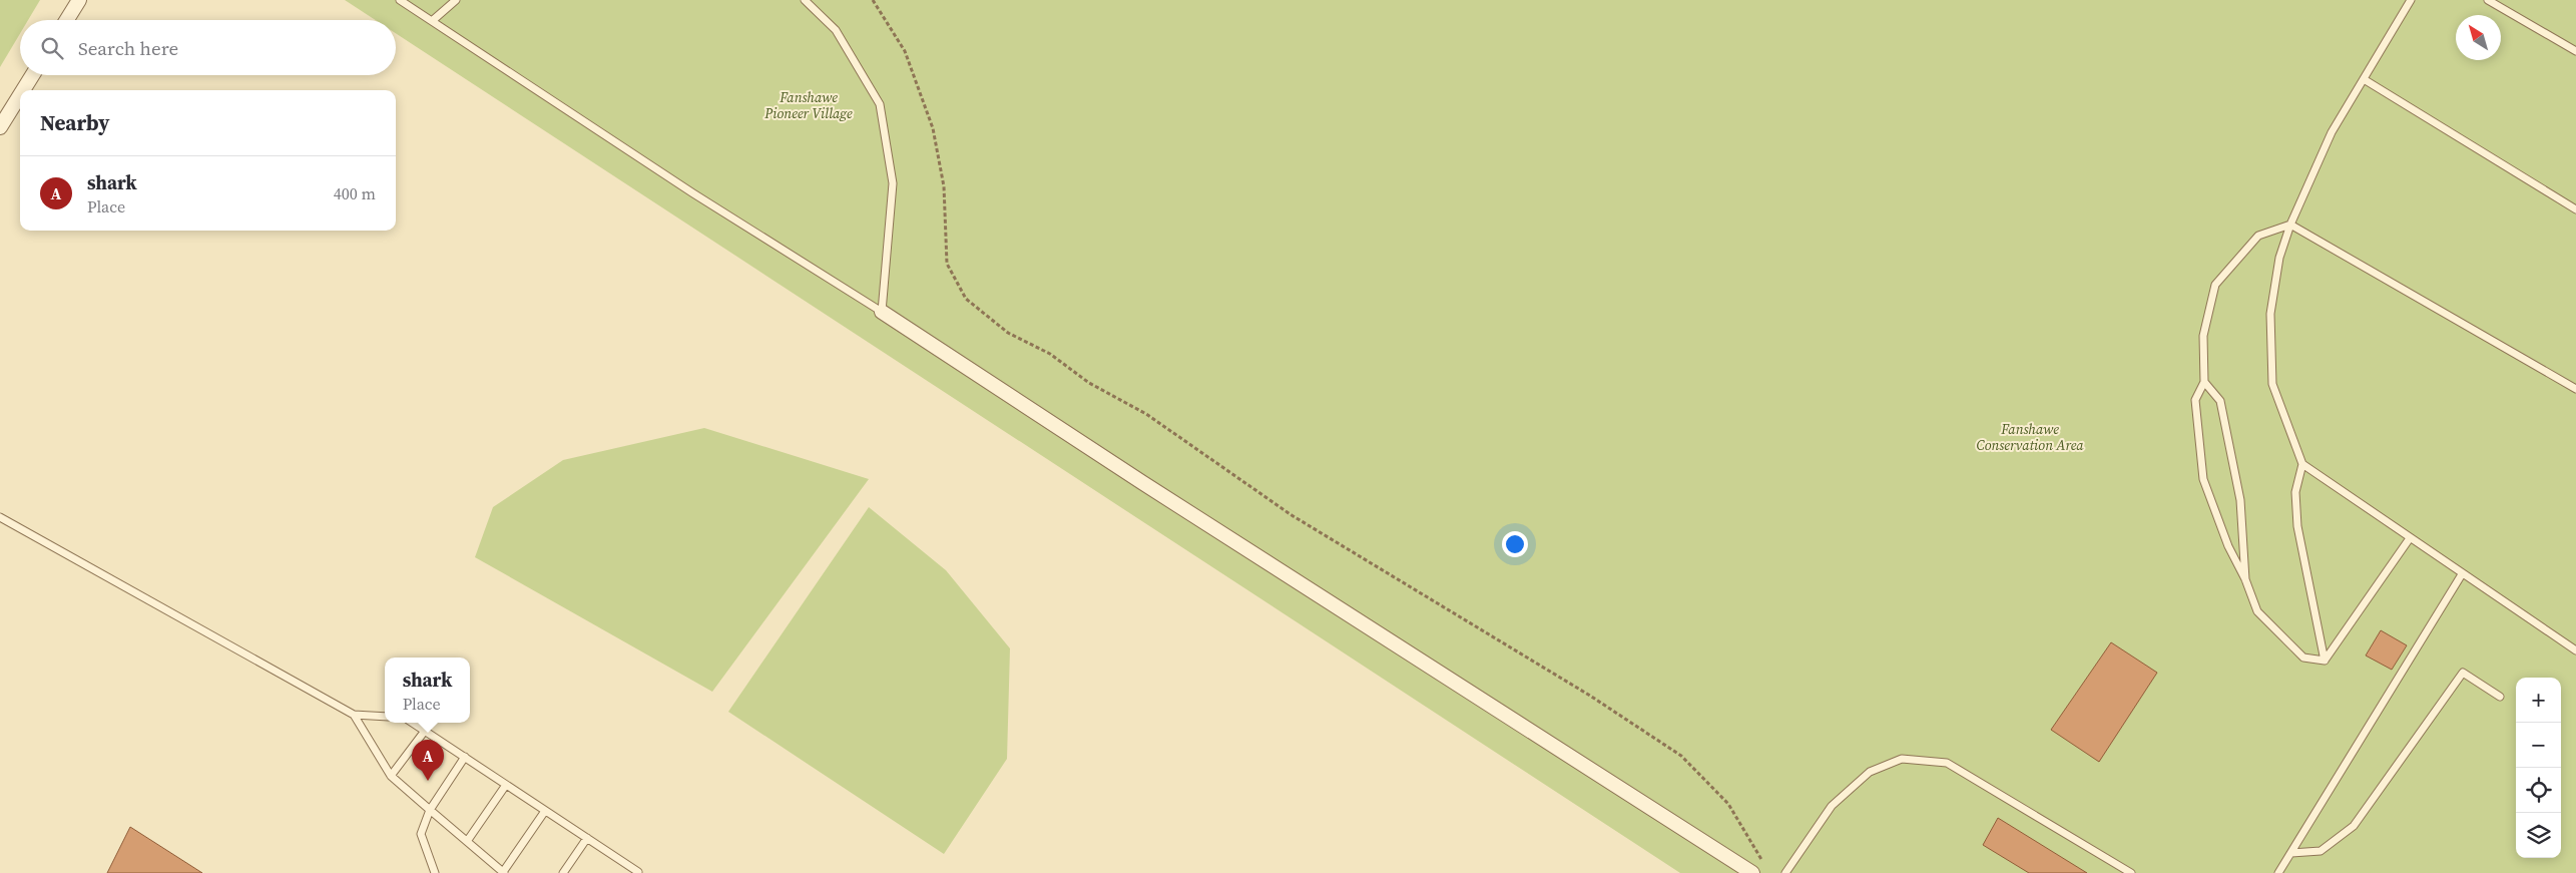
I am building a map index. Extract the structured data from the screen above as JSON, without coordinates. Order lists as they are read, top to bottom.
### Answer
{
  "parks": ["Fanshawe Pioneer Village", "Fanshawe Conservation Area"],
  "north": "top left",
  "page": {
    "search": "Search here",
    "heading": "Nearby",
    "list": [
      {
        "mark": "A",
        "name": "shark",
        "note": "Place",
        "value": "400 m"
      }
    ],
    "popup": ["shark", "Place"],
    "map_buttons": ["+", "−"],
    "pins": "A"
  }
}
